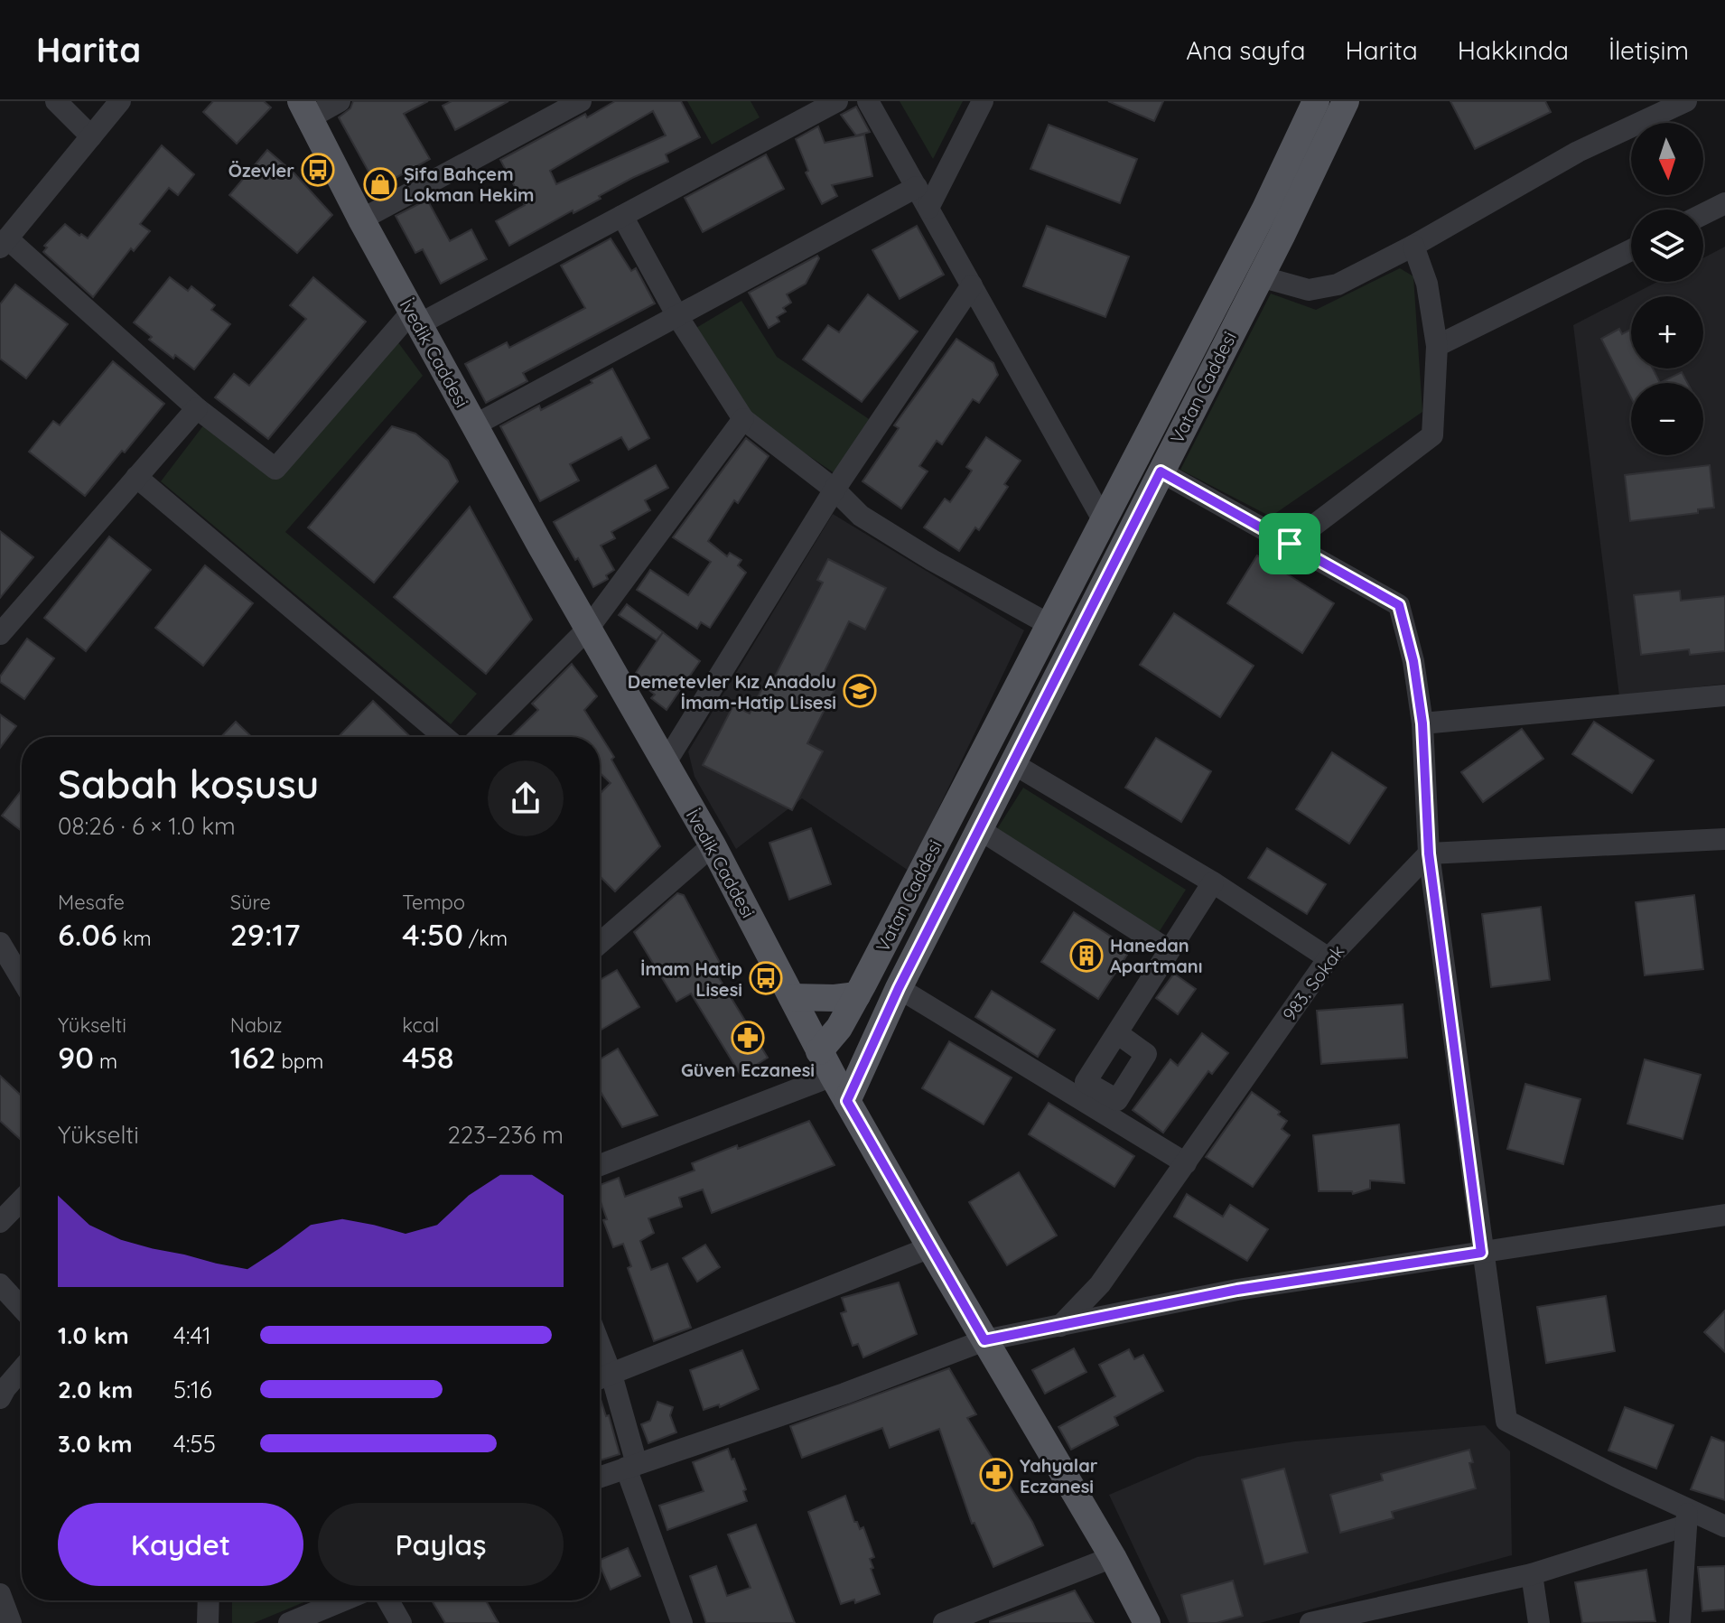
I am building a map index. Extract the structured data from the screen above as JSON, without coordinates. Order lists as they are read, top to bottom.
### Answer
{
  "streets": {
    "main road": ["İvedik Caddesi", "Vatan Caddesi"],
    "street": ["983. Sokak"]
  },
  "crossings": [
    ["İvedik Caddesi", "Vatan Caddesi"]
  ],
  "places": {
    "bus stop": ["Özevler", "İmam Hatip Lisesi"],
    "shop": ["Şifa Bahçem Lokman Hekim"],
    "school or university": ["Demetevler Kız Anadolu İmam-Hatip Lisesi"],
    "building": ["Hanedan Apartmanı"],
    "pharmacy": ["Güven Eczanesi", "Yahyalar Eczanesi"]
  },
  "north": "bottom",
  "page": {
    "header": "Harita",
    "nav": [
      "Ana sayfa",
      "Harita",
      "Hakkında",
      "İletişim"
    ],
    "map_buttons": ["+", "−"],
    "heading": ["Sabah koşusu", "08:26 · 6 × 1.0 km"],
    "stats": [
      ["Mesafe", "6.06 km"],
      ["Süre", "29:17"],
      ["Tempo", "4:50 /km"],
      ["Yükselti", "90 m"],
      ["Nabız", "162 bpm"],
      ["kcal", "458"]
    ],
    "chart": ["Yükselti", "223–236 m"],
    "list": [
      {
        "name": "1.0 km",
        "note": "4:41"
      },
      {
        "name": "2.0 km",
        "note": "5:16"
      },
      {
        "name": "3.0 km",
        "note": "4:55"
      }
    ],
    "buttons": ["Kaydet", "Paylaş"]
  }
}
